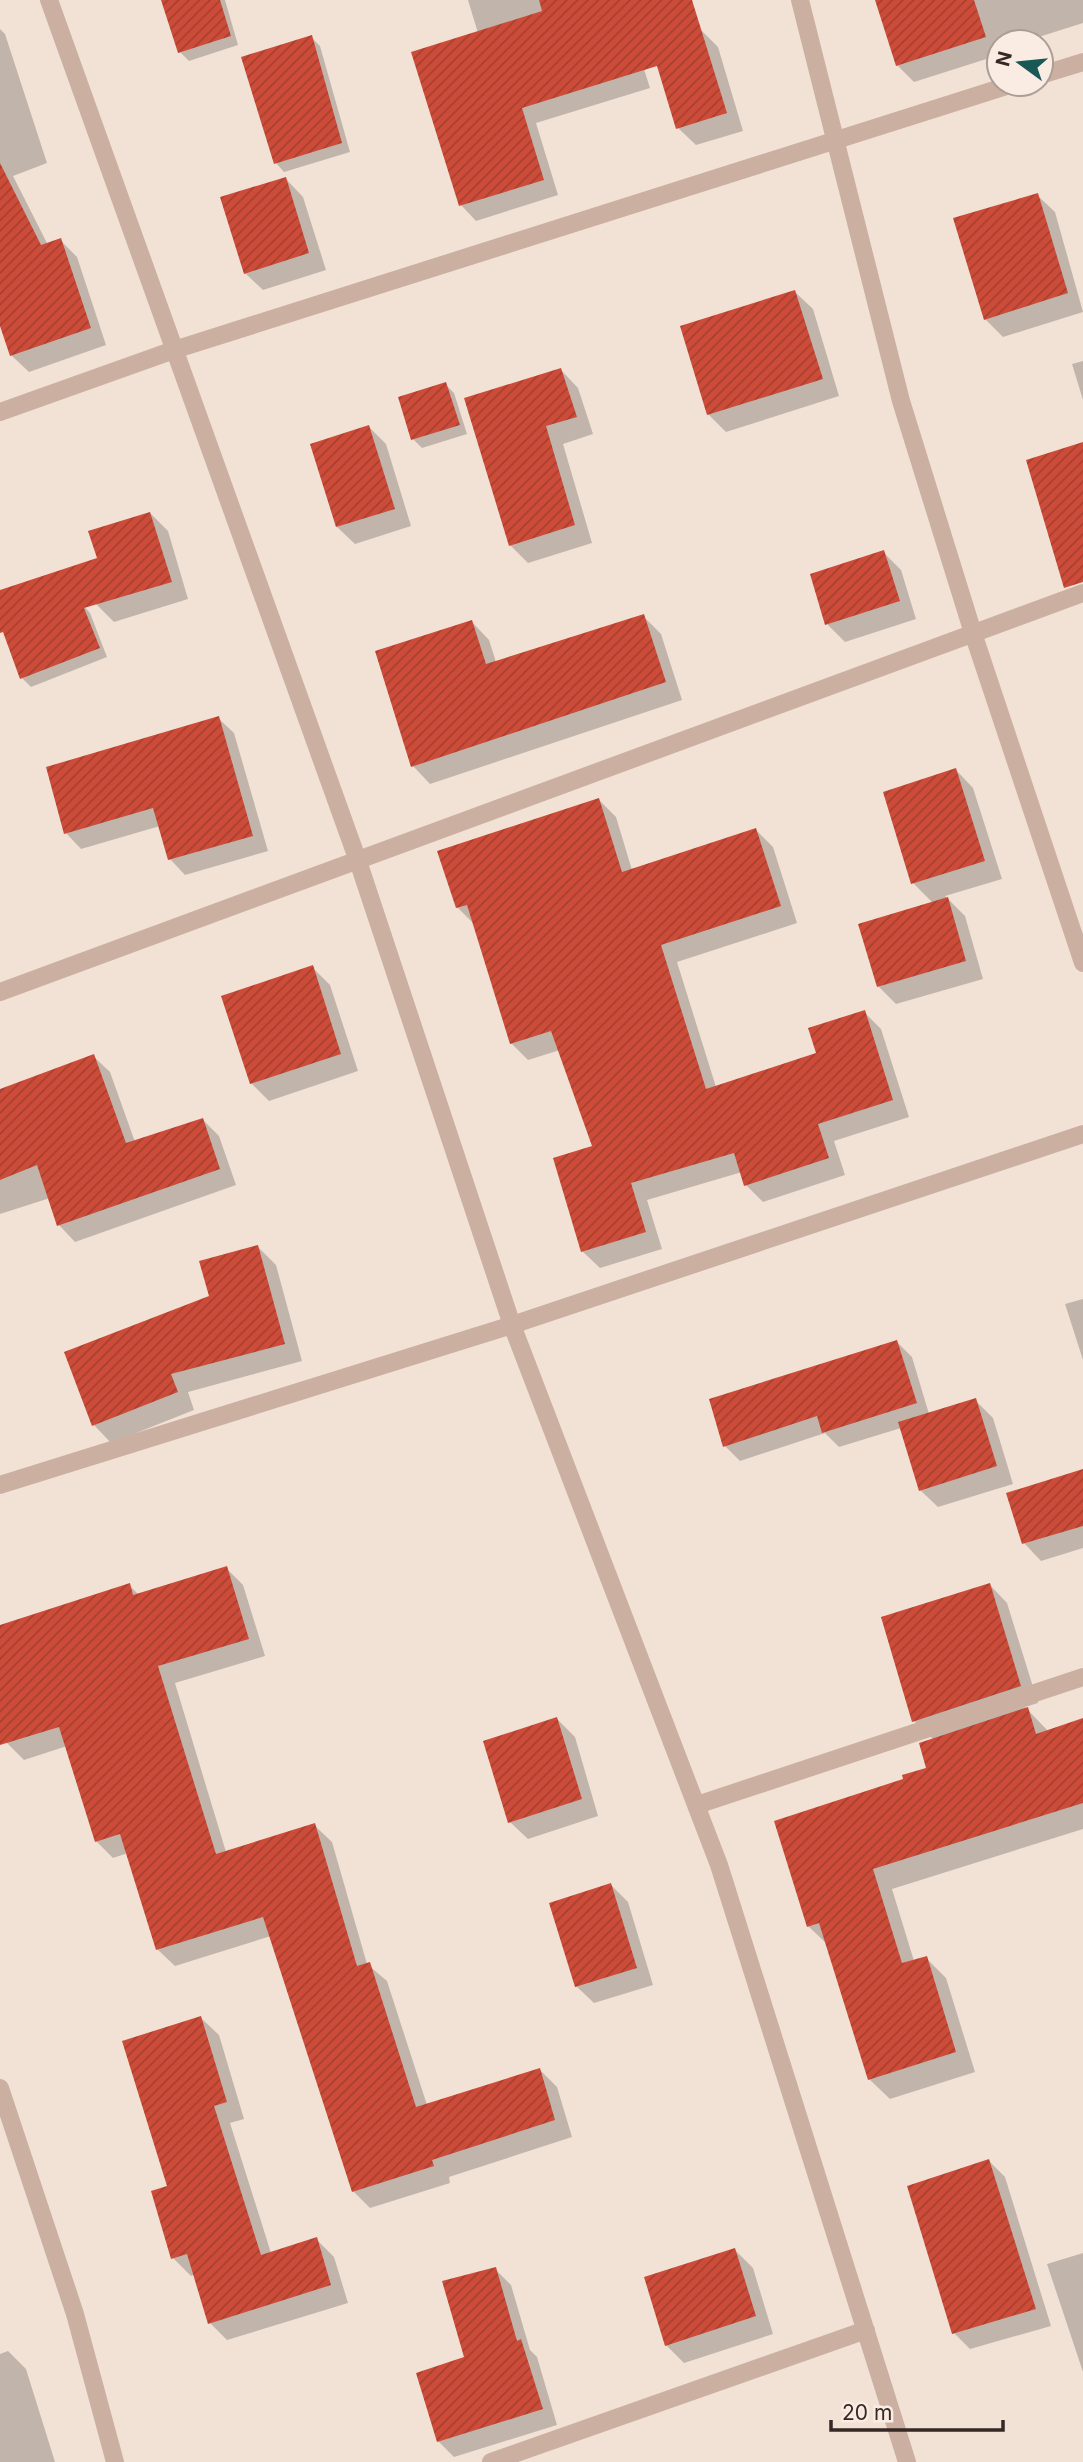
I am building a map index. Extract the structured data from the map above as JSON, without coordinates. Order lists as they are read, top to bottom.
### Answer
{
  "scale_bar": "20 m",
  "north": "left"
}
